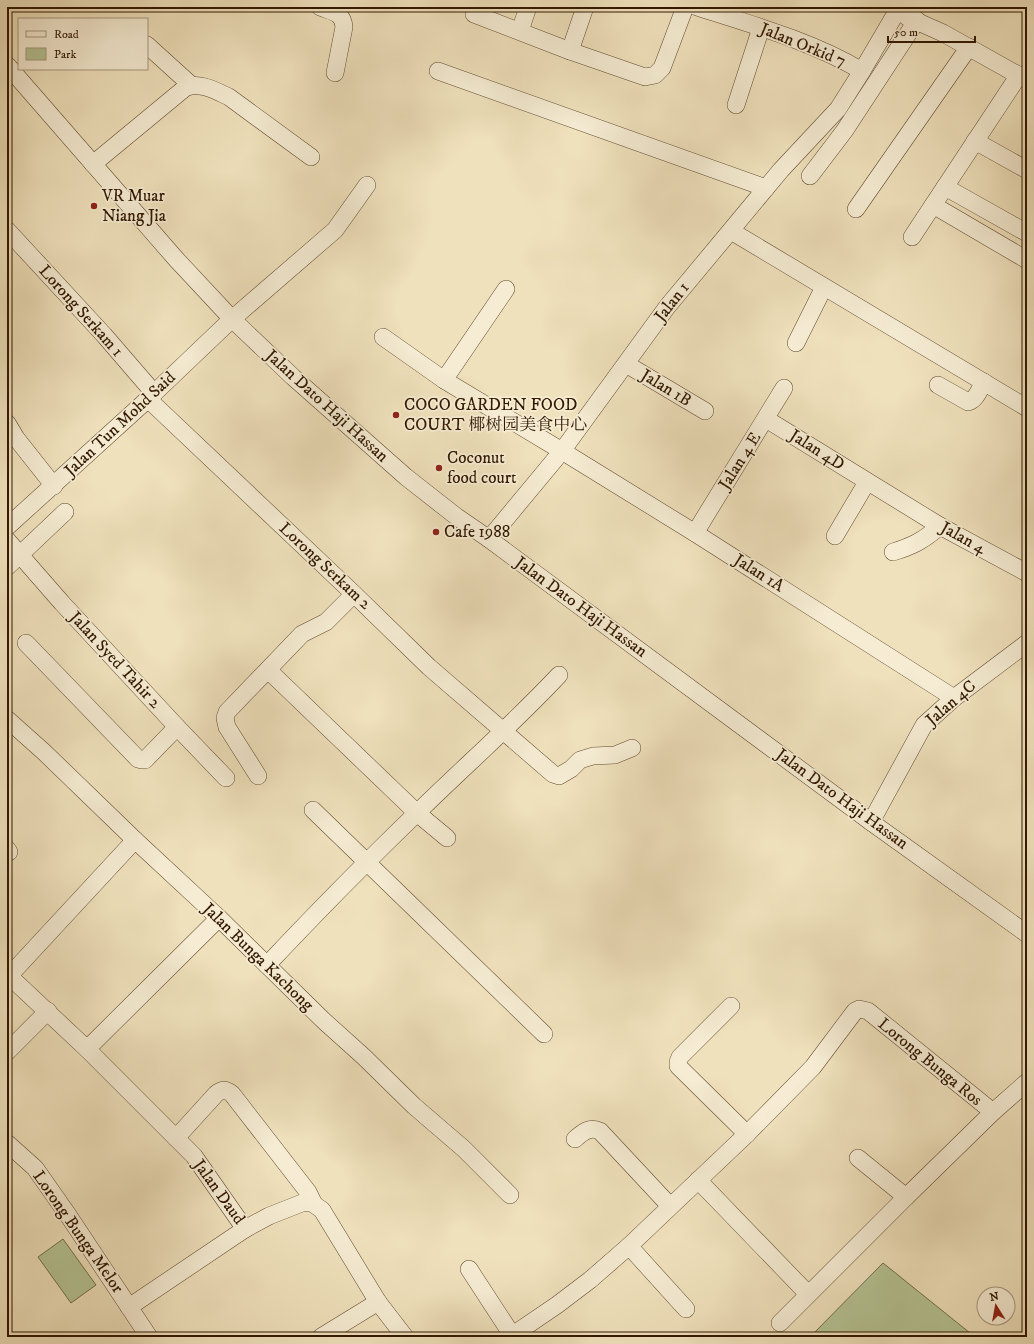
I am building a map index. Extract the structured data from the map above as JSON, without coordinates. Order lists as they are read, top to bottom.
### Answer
{
  "streets": {
    "street": [
      "Jalan Orkid 7",
      "Jalan 1",
      "Lorong Serkam 1",
      "Jalan 1B",
      "Jalan Dato Haji Hassan",
      "Jalan Tun Mohd Said",
      "Jalan 4D",
      "Jalan 4 E",
      "Jalan 4",
      "Lorong Serkam 2",
      "Jalan 1A",
      "Jalan Syed Tahir 2",
      "Jalan 4C",
      "Jalan Bunga Kachong",
      "Lorong Bunga Ros",
      "Jalan Daud",
      "Lorong Bunga Melor"
    ]
  },
  "crossings": [
    ["Jalan Orkid 7", "Jalan 1"],
    ["Jalan 1", "Jalan 1B"],
    ["Jalan 1", "Jalan Dato Haji Hassan"],
    ["Jalan 1", "Jalan 1A"],
    ["Lorong Serkam 1", "Jalan Tun Mohd Said"],
    ["Lorong Serkam 1", "Lorong Serkam 2"],
    ["Jalan Dato Haji Hassan", "Jalan Tun Mohd Said"],
    ["Jalan Dato Haji Hassan", "Jalan 4C"],
    ["Jalan Tun Mohd Said", "Lorong Serkam 2"],
    ["Jalan 4D", "Jalan 4 E"],
    ["Jalan 4D", "Jalan 4"],
    ["Jalan 4 E", "Jalan 1A"],
    ["Jalan 1A", "Jalan 4C"]
  ],
  "places": [
    "VR Muar Niang Jia",
    "COCO GARDEN FOOD COURT 椰树园美食中心",
    "Coconut food court",
    "Cafe 1988"
  ],
  "legend": ["Road", "Park"],
  "scale_bar": "50 m",
  "north": "top"
}
